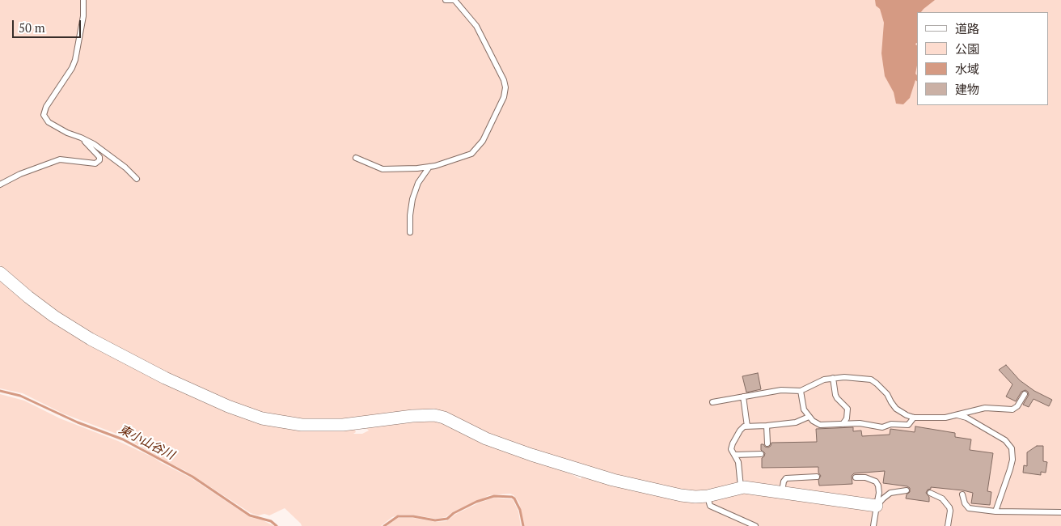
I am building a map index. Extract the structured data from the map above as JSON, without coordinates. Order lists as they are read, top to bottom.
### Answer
{
  "water": ["東小山谷川"],
  "legend": [
    "道路",
    "公園",
    "水域",
    "建物"
  ],
  "scale_bar": "50 m"
}
